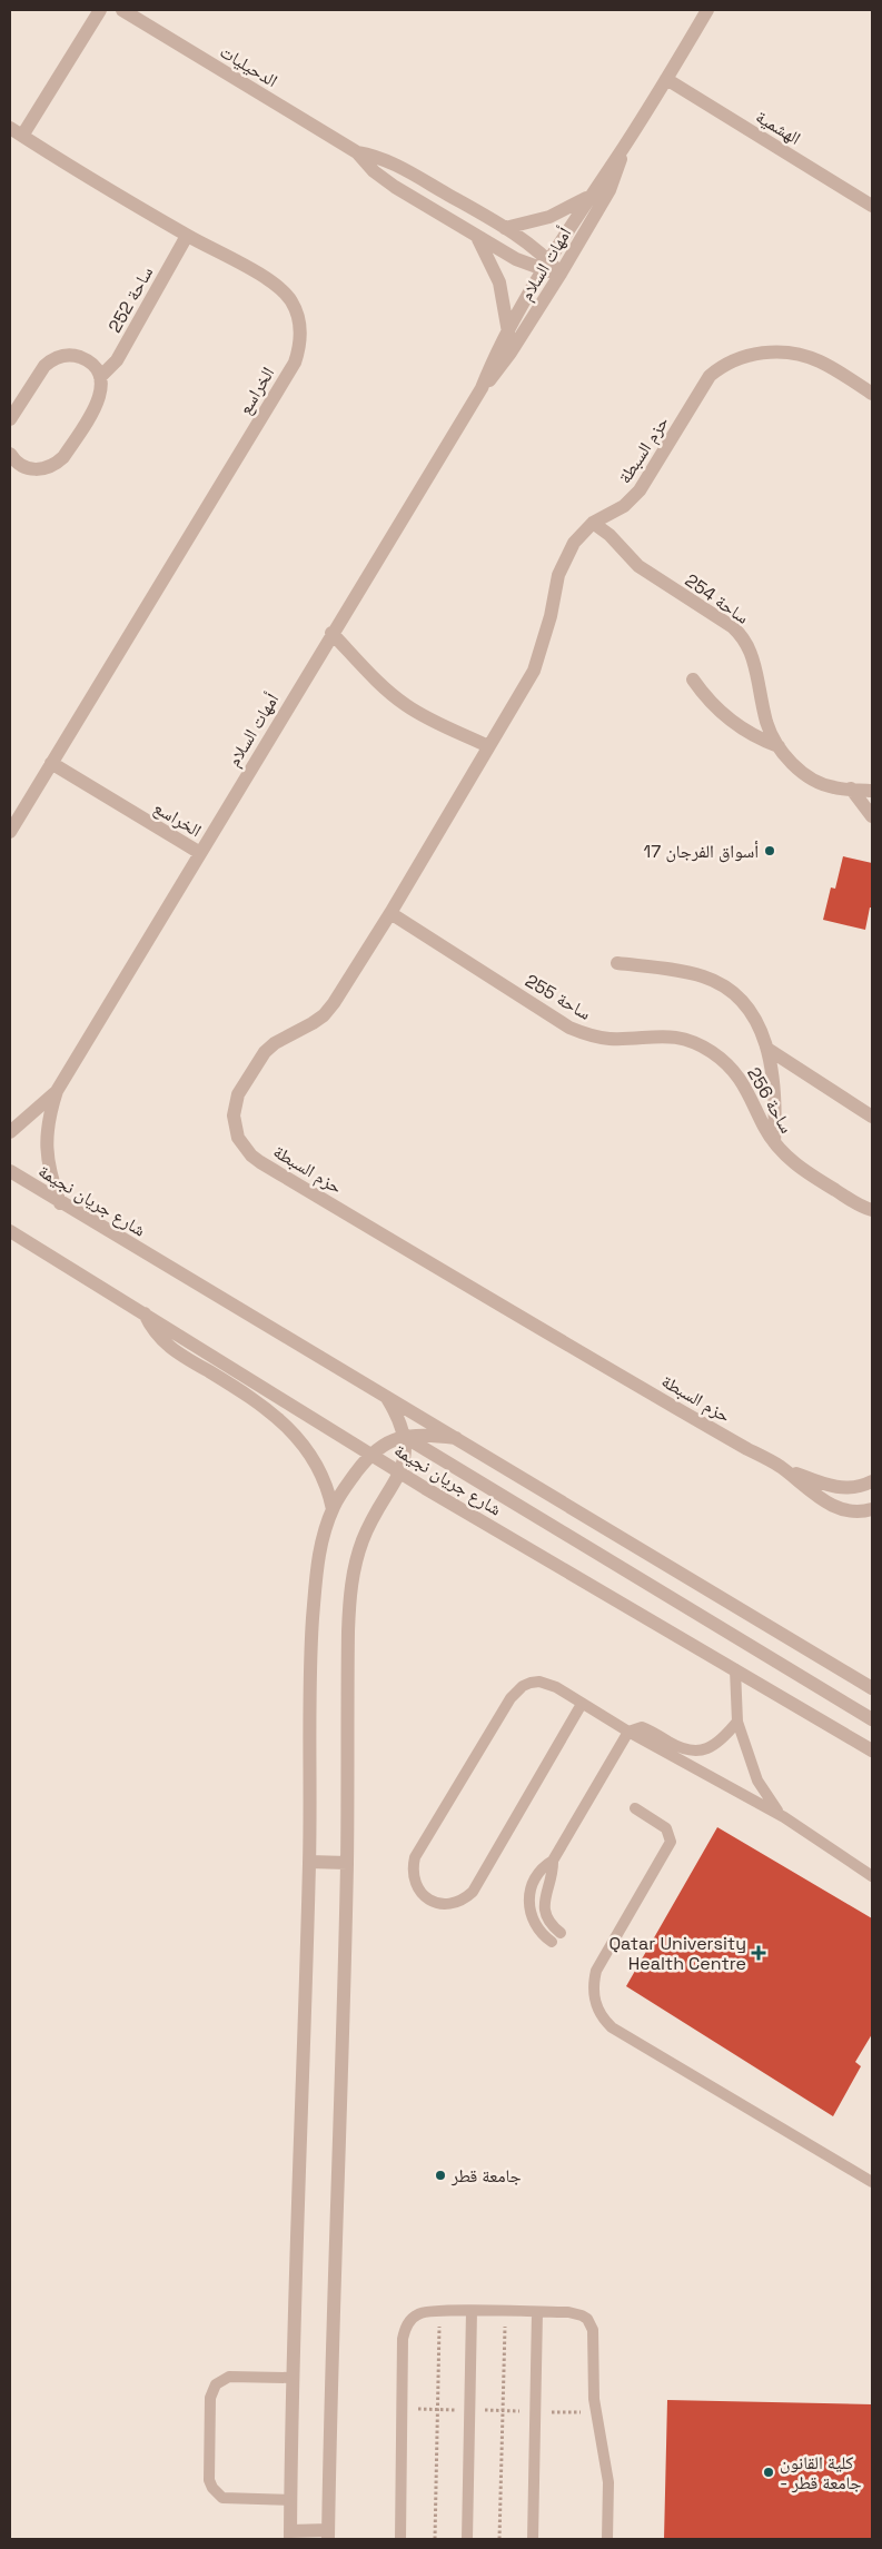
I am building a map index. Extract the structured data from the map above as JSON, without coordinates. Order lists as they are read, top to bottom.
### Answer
{
  "streets": {
    "street": [
      "الدحيليات",
      "الهشمية",
      "أمهات السلام",
      "ساحة 252",
      "الخراسع",
      "حزم السبطة",
      "ساحة 254",
      "ساحة 255",
      "ساحة 256",
      "شارع جريان نجيمة"
    ]
  },
  "crossings": [
    ["الدحيليات", "أمهات السلام"],
    ["الهشمية", "أمهات السلام"],
    ["أمهات السلام", "الخراسع"],
    ["أمهات السلام", "شارع جريان نجيمة"],
    ["ساحة 252", "الخراسع"],
    ["حزم السبطة", "ساحة 254"],
    ["حزم السبطة", "ساحة 255"],
    ["ساحة 255", "ساحة 256"]
  ],
  "places": {
    "other": ["أسواق الفرجان 17", "جامعة قطر", "كلية القانون - جامعة قطر"],
    "health": ["Qatar University Health Centre"]
  }
}
